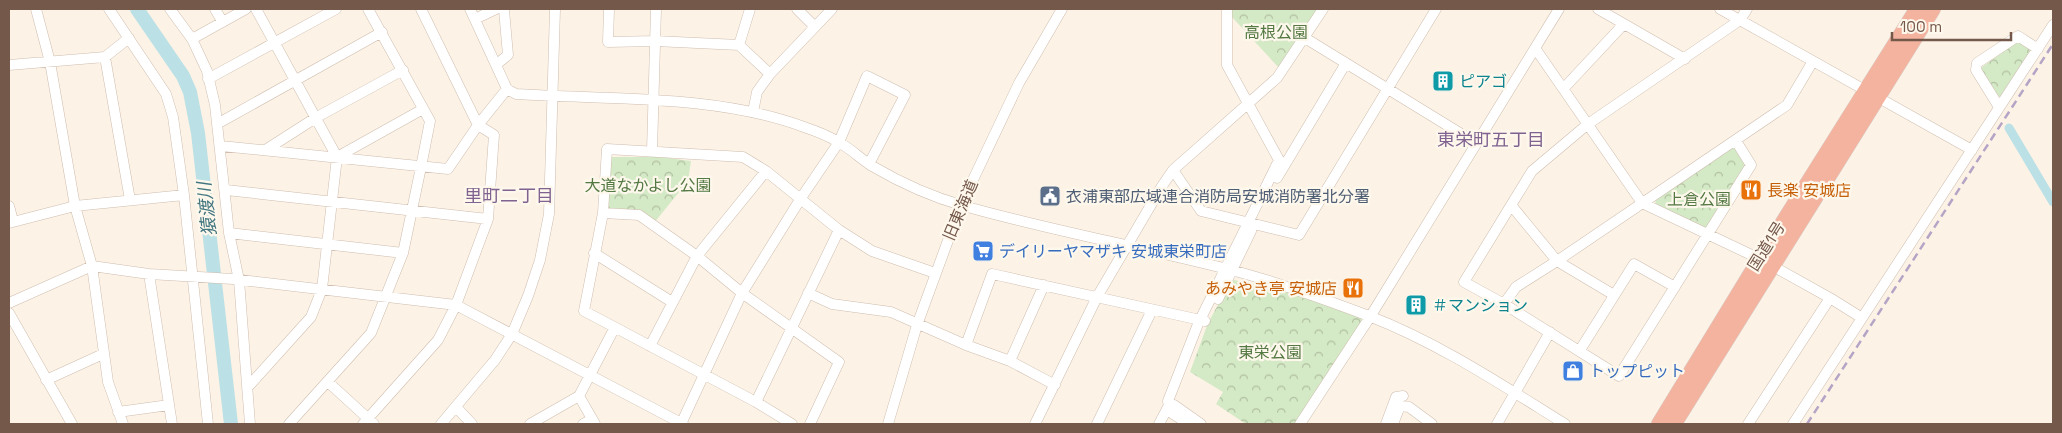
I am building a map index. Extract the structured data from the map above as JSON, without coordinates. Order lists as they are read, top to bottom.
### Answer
{
  "streets": {
    "highway": ["国道1号"],
    "street": ["旧東海道"]
  },
  "districts": ["東栄町五丁目", "里町二丁目"],
  "water": ["猿渡川"],
  "parks": [
    "高根公園",
    "大道なかよし公園",
    "上倉公園",
    "東栄公園"
  ],
  "places": {
    "building": ["ピアゴ", "＃マンション"],
    "restaurant": ["長楽 安城店", "あみやき亭 安城店"],
    "public building": ["衣浦東部広域連合消防局安城消防署北分署"],
    "supermarket": ["デイリーヤマザキ 安城東栄町店"],
    "shop": ["トップピット"]
  },
  "scale_bar": "100 m"
}
